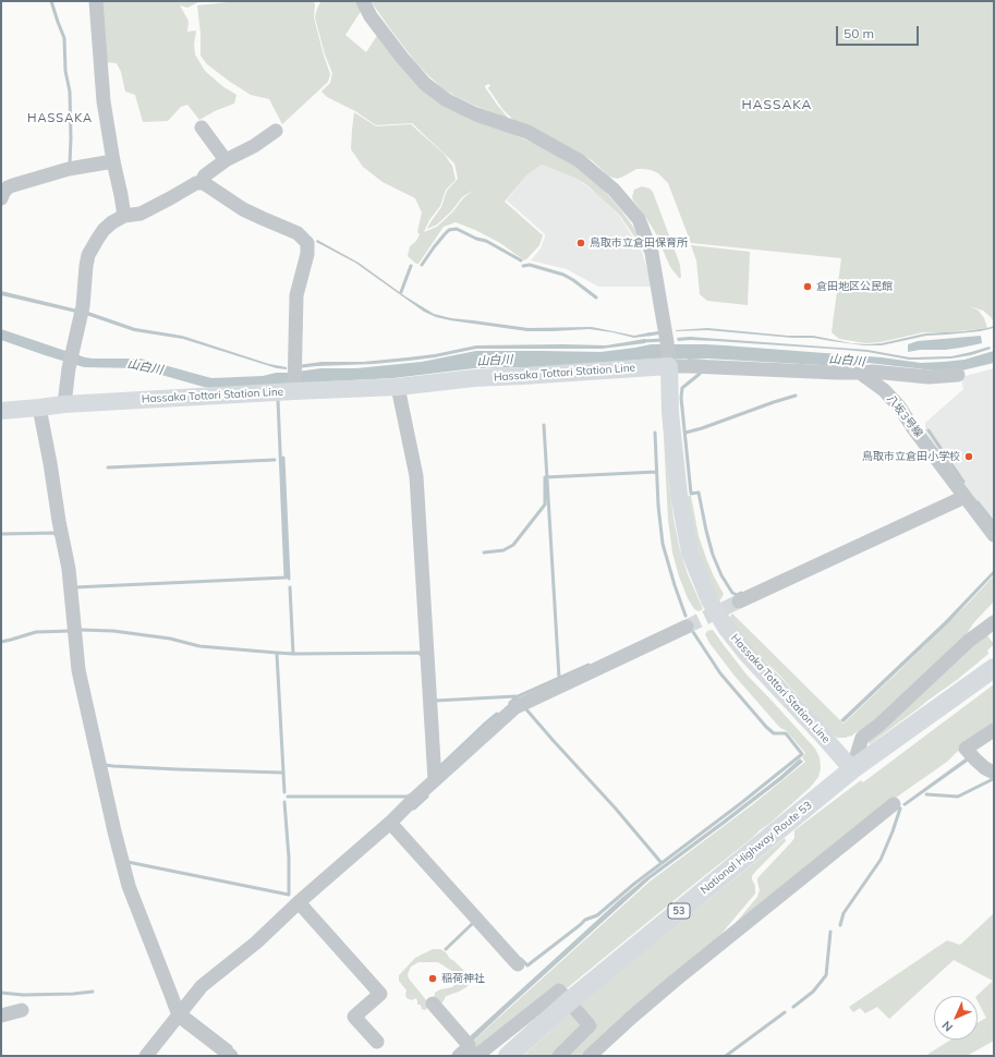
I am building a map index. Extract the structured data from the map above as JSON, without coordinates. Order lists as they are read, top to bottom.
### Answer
{
  "streets": {
    "highway": ["National Highway Route 53", "53"],
    "main road": ["Hassaka Tottori Station Line"],
    "street": ["八坂3号線"]
  },
  "crossings": [
    ["Hassaka Tottori Station Line", "National Highway Route 53"]
  ],
  "districts": ["HASSAKA", "HASSAKA"],
  "water": ["山白川"],
  "places": [
    "鳥取市立倉田保育所",
    "倉田地区公民館",
    "鳥取市立倉田小学校",
    "稲荷神社"
  ],
  "scale_bar": "50 m",
  "north": "bottom left"
}
